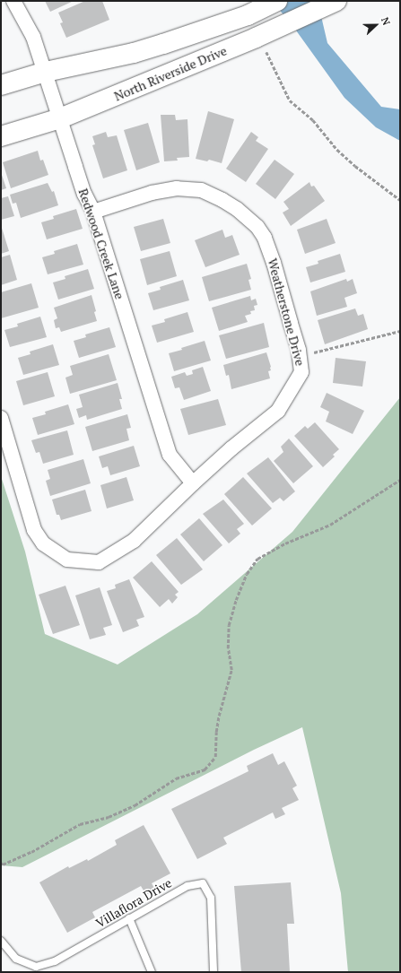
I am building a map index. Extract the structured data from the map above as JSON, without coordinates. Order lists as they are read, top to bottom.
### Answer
{
  "streets": {
    "main road": ["North Riverside Drive"],
    "street": ["Redwood Creek Lane", "Weatherstone Drive"],
    "lane": ["Villaflora Drive"]
  },
  "crossings": [
    ["North Riverside Drive", "Redwood Creek Lane"],
    ["Redwood Creek Lane", "Weatherstone Drive"]
  ],
  "north": "right"
}
